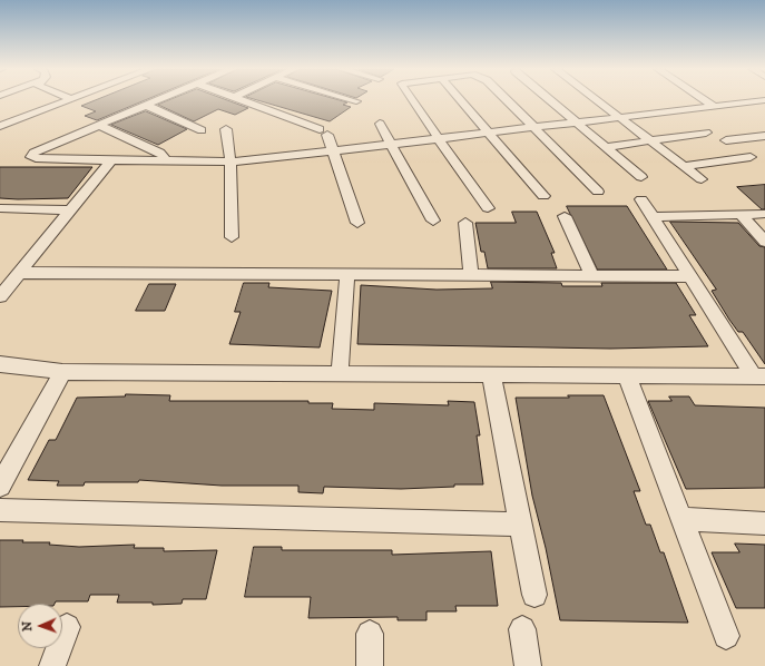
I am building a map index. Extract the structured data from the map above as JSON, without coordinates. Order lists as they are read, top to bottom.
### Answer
{
  "north": "left"
}
